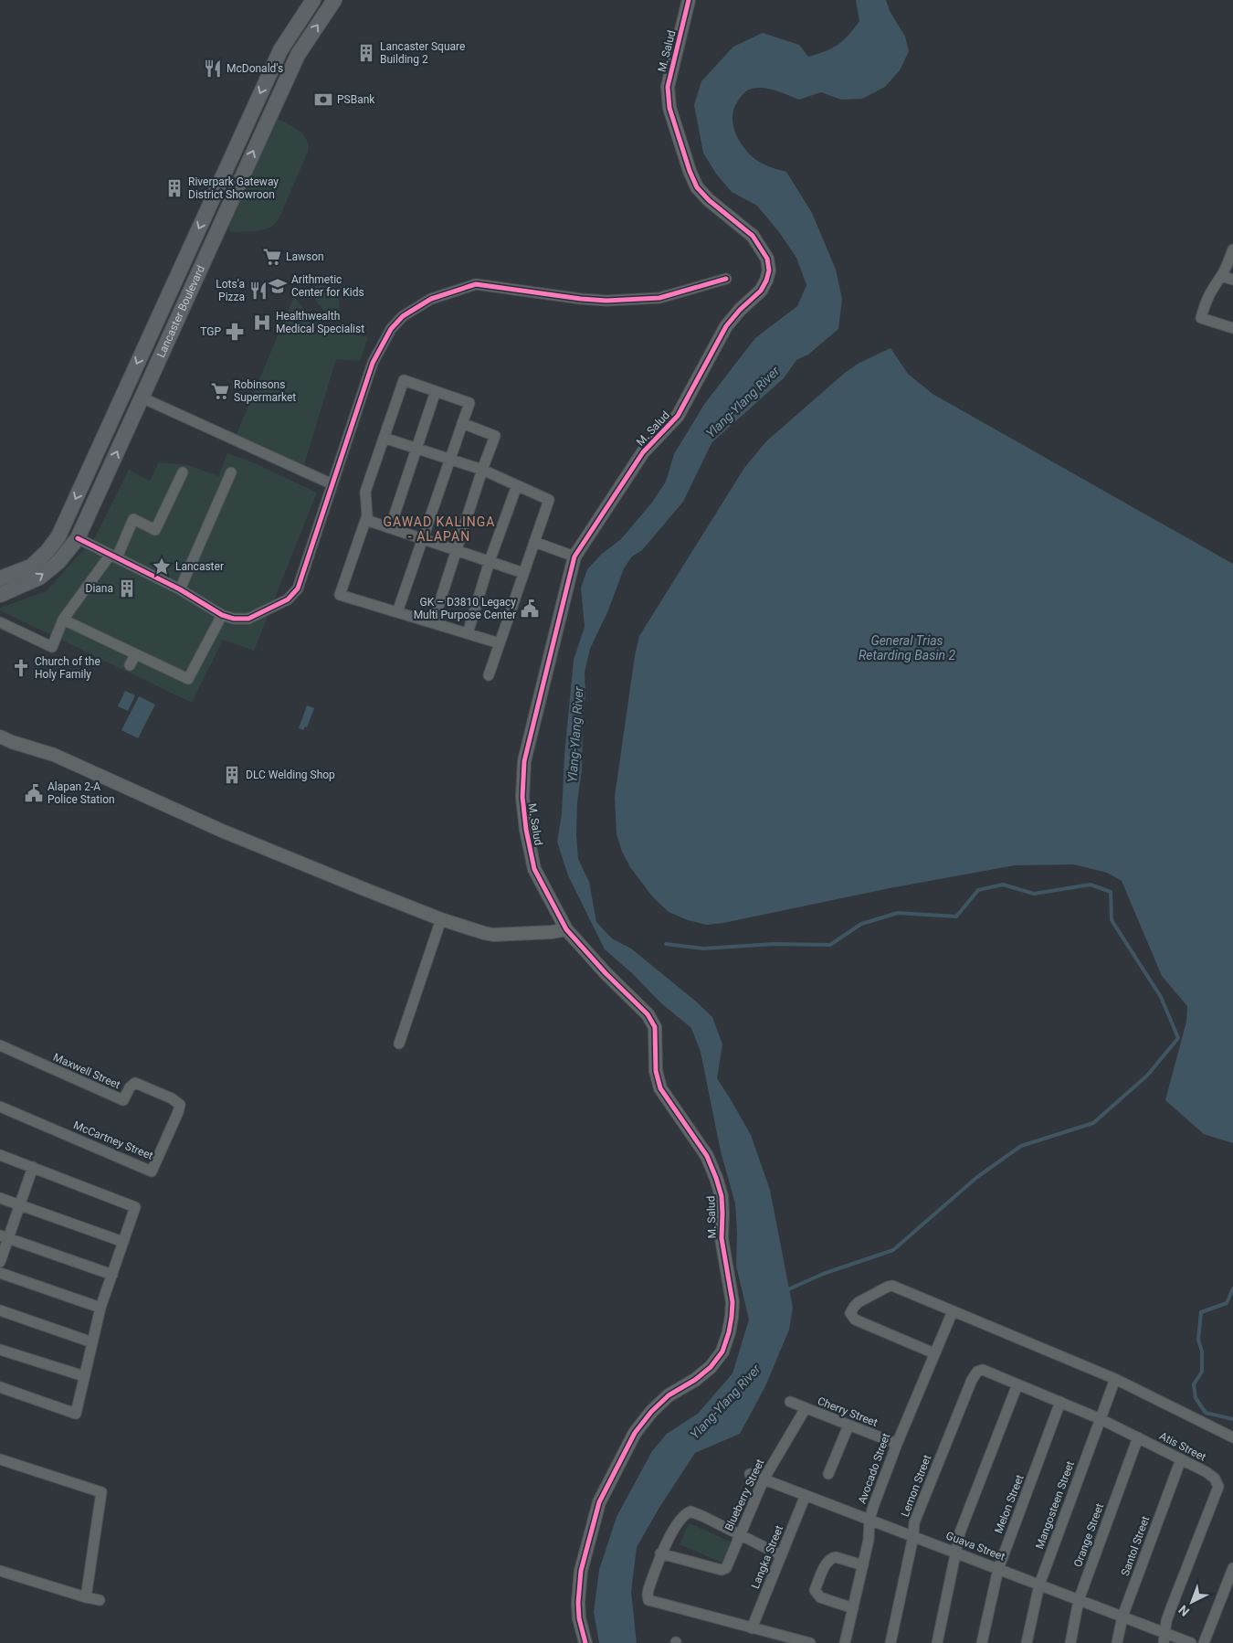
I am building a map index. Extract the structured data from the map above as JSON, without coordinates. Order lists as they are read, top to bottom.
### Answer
{
  "streets": {
    "main road": ["Lancaster Boulevard"],
    "street": [
      "M. Salud",
      "Maxwell Street",
      "McCartney Street",
      "Cherry Street",
      "Atis Street",
      "Avocado Street",
      "Lemon Street",
      "Blueberry Street",
      "Melon Street",
      "Mangosteen Street",
      "Orange Street",
      "Guava Street",
      "Santol Street",
      "Langka Street"
    ]
  },
  "crossings": [
    ["Maxwell Street", "McCartney Street"],
    ["Cherry Street", "Avocado Street"],
    ["Cherry Street", "Blueberry Street"],
    ["Atis Street", "Lemon Street"],
    ["Atis Street", "Melon Street"],
    ["Atis Street", "Mangosteen Street"],
    ["Atis Street", "Orange Street"],
    ["Atis Street", "Guava Street"],
    ["Atis Street", "Santol Street"],
    ["Avocado Street", "Guava Street"],
    ["Lemon Street", "Guava Street"],
    ["Blueberry Street", "Guava Street"],
    ["Melon Street", "Guava Street"],
    ["Mangosteen Street", "Guava Street"],
    ["Orange Street", "Guava Street"],
    ["Guava Street", "Santol Street"],
    ["Guava Street", "Langka Street"]
  ],
  "districts": ["GAWAD KALINGA - ALAPAN"],
  "water": ["Ylang-Ylang River", "General Trias Retarding Basin 2"],
  "places": {
    "building": [
      "Lancaster Square Building 2",
      "Riverpark Gateway District Showroon",
      "Diana",
      "DLC Welding Shop"
    ],
    "restaurant": ["McDonald's", "Lots'a Pizza"],
    "bank": ["PSBank"],
    "supermarket": ["Lawson", "Robinsons Supermarket"],
    "school or university": ["Arithmetic Center for Kids"],
    "hospital": ["Healthwealth Medical Specialist"],
    "pharmacy": ["TGP"],
    "place": ["Lancaster"],
    "public building": ["GK – D3810 Legacy Multi Purpose Center", "Alapan 2-A Police Station"],
    "church": ["Church of the Holy Family"]
  },
  "north": "bottom left"
}
